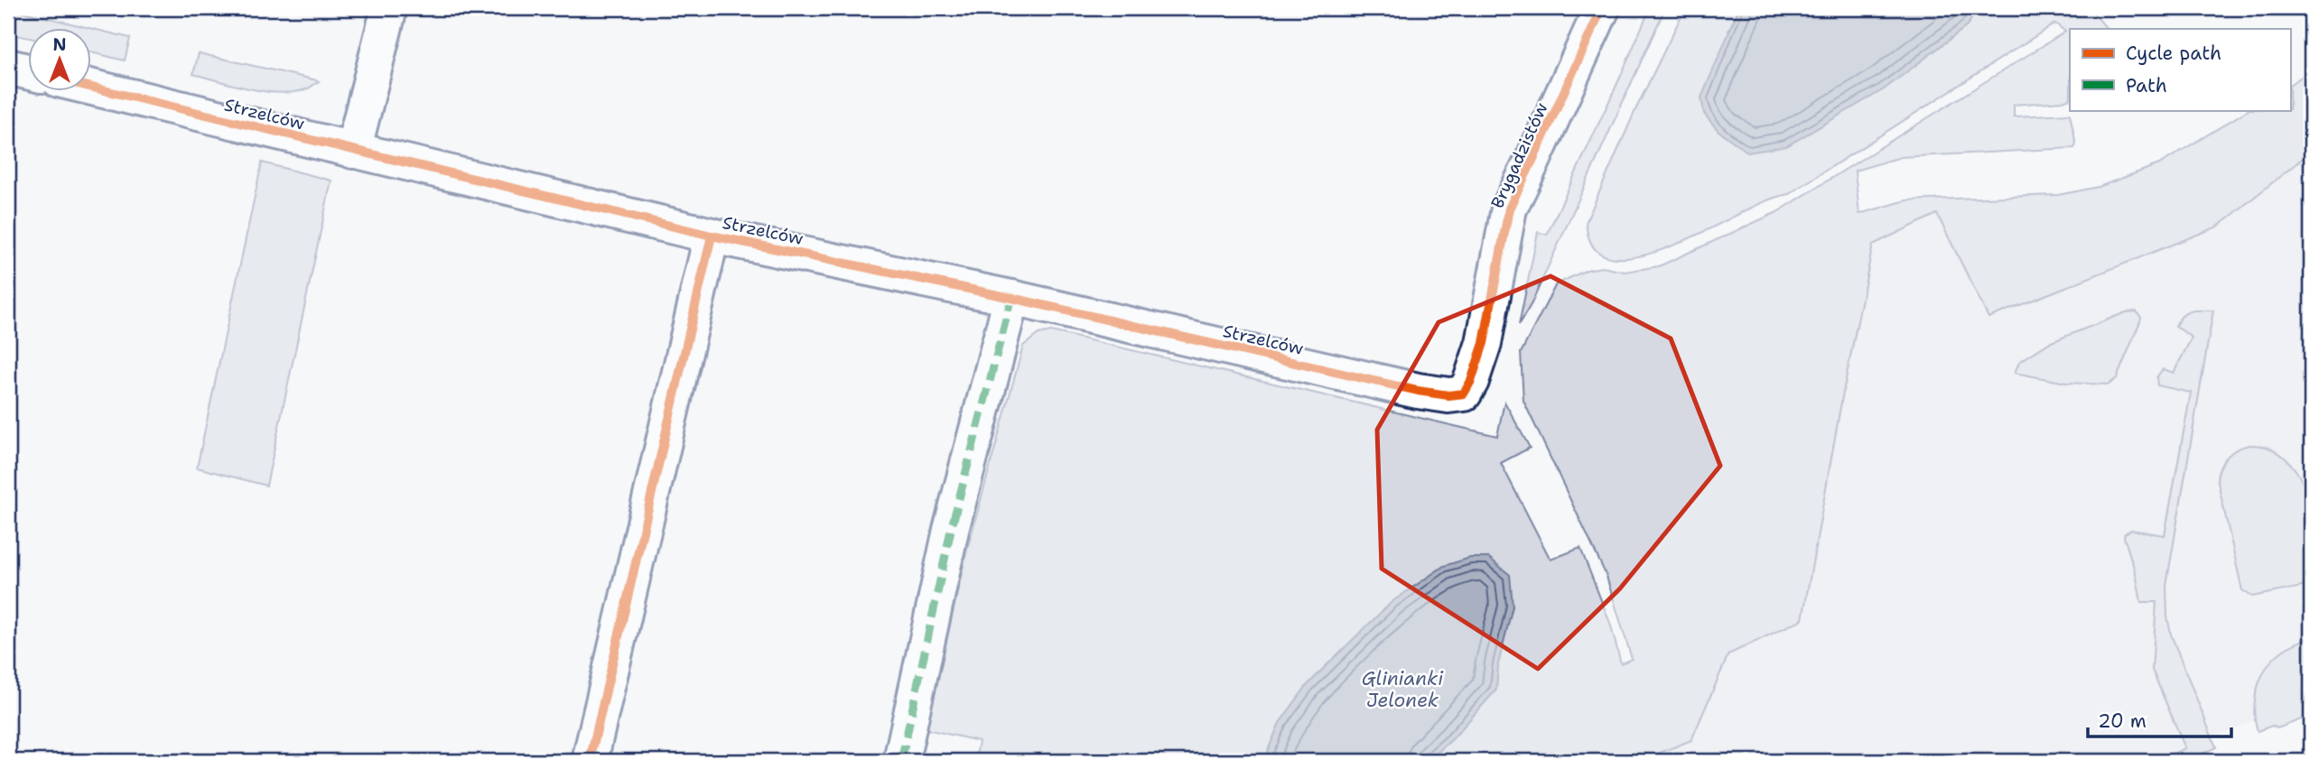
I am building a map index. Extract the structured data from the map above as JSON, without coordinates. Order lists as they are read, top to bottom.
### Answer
{
  "streets": {
    "street": ["Strzelców", "Brygadzistów"]
  },
  "crossings": [
    ["Strzelców", "Brygadzistów"]
  ],
  "water": ["Glinianki Jelonek"],
  "legend": ["Cycle path", "Path"],
  "scale_bar": "20 m",
  "north": "top"
}
